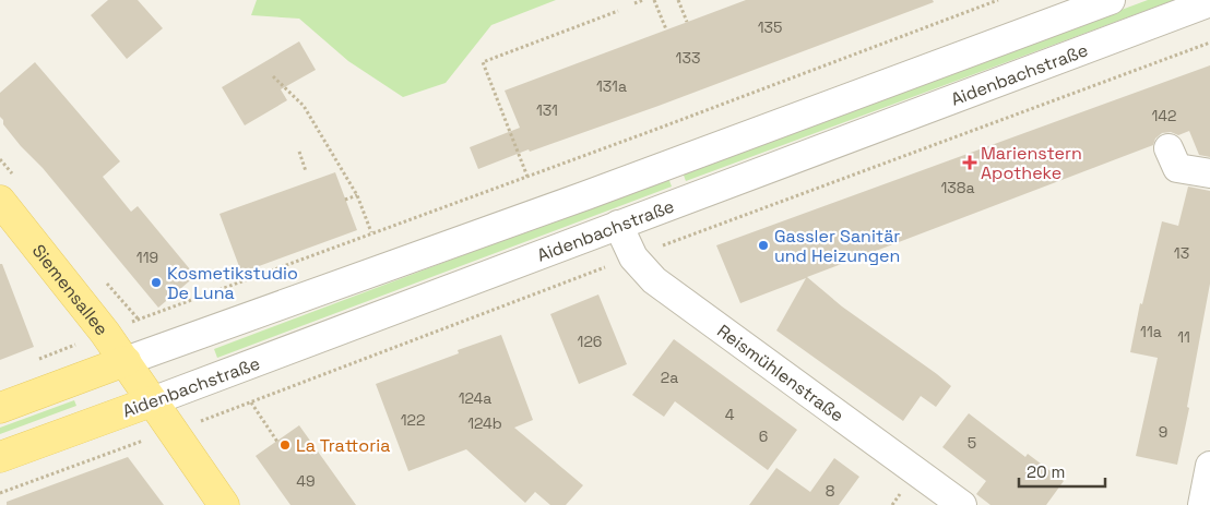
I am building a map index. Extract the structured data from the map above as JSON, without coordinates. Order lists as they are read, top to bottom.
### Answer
{
  "streets": {
    "main road": ["Aidenbachstraße", "Siemensallee"],
    "street": ["Reismühlenstraße"]
  },
  "crossings": [
    ["Aidenbachstraße", "Siemensallee"],
    ["Aidenbachstraße", "Reismühlenstraße"]
  ],
  "places": {
    "health": ["Marienstern Apotheke"],
    "other": ["Gassler Sanitär und Heizungen", "Kosmetikstudio De Luna", "La Trattoria"]
  },
  "house_numbers": [
    "135",
    "133",
    "131a",
    "131",
    "142",
    "138a",
    "13",
    "119",
    "11a",
    "11",
    "126",
    "2a",
    "124a",
    "4",
    "122",
    "124b",
    "9",
    "6",
    "5",
    "49",
    "8"
  ],
  "scale_bar": "20 m"
}
